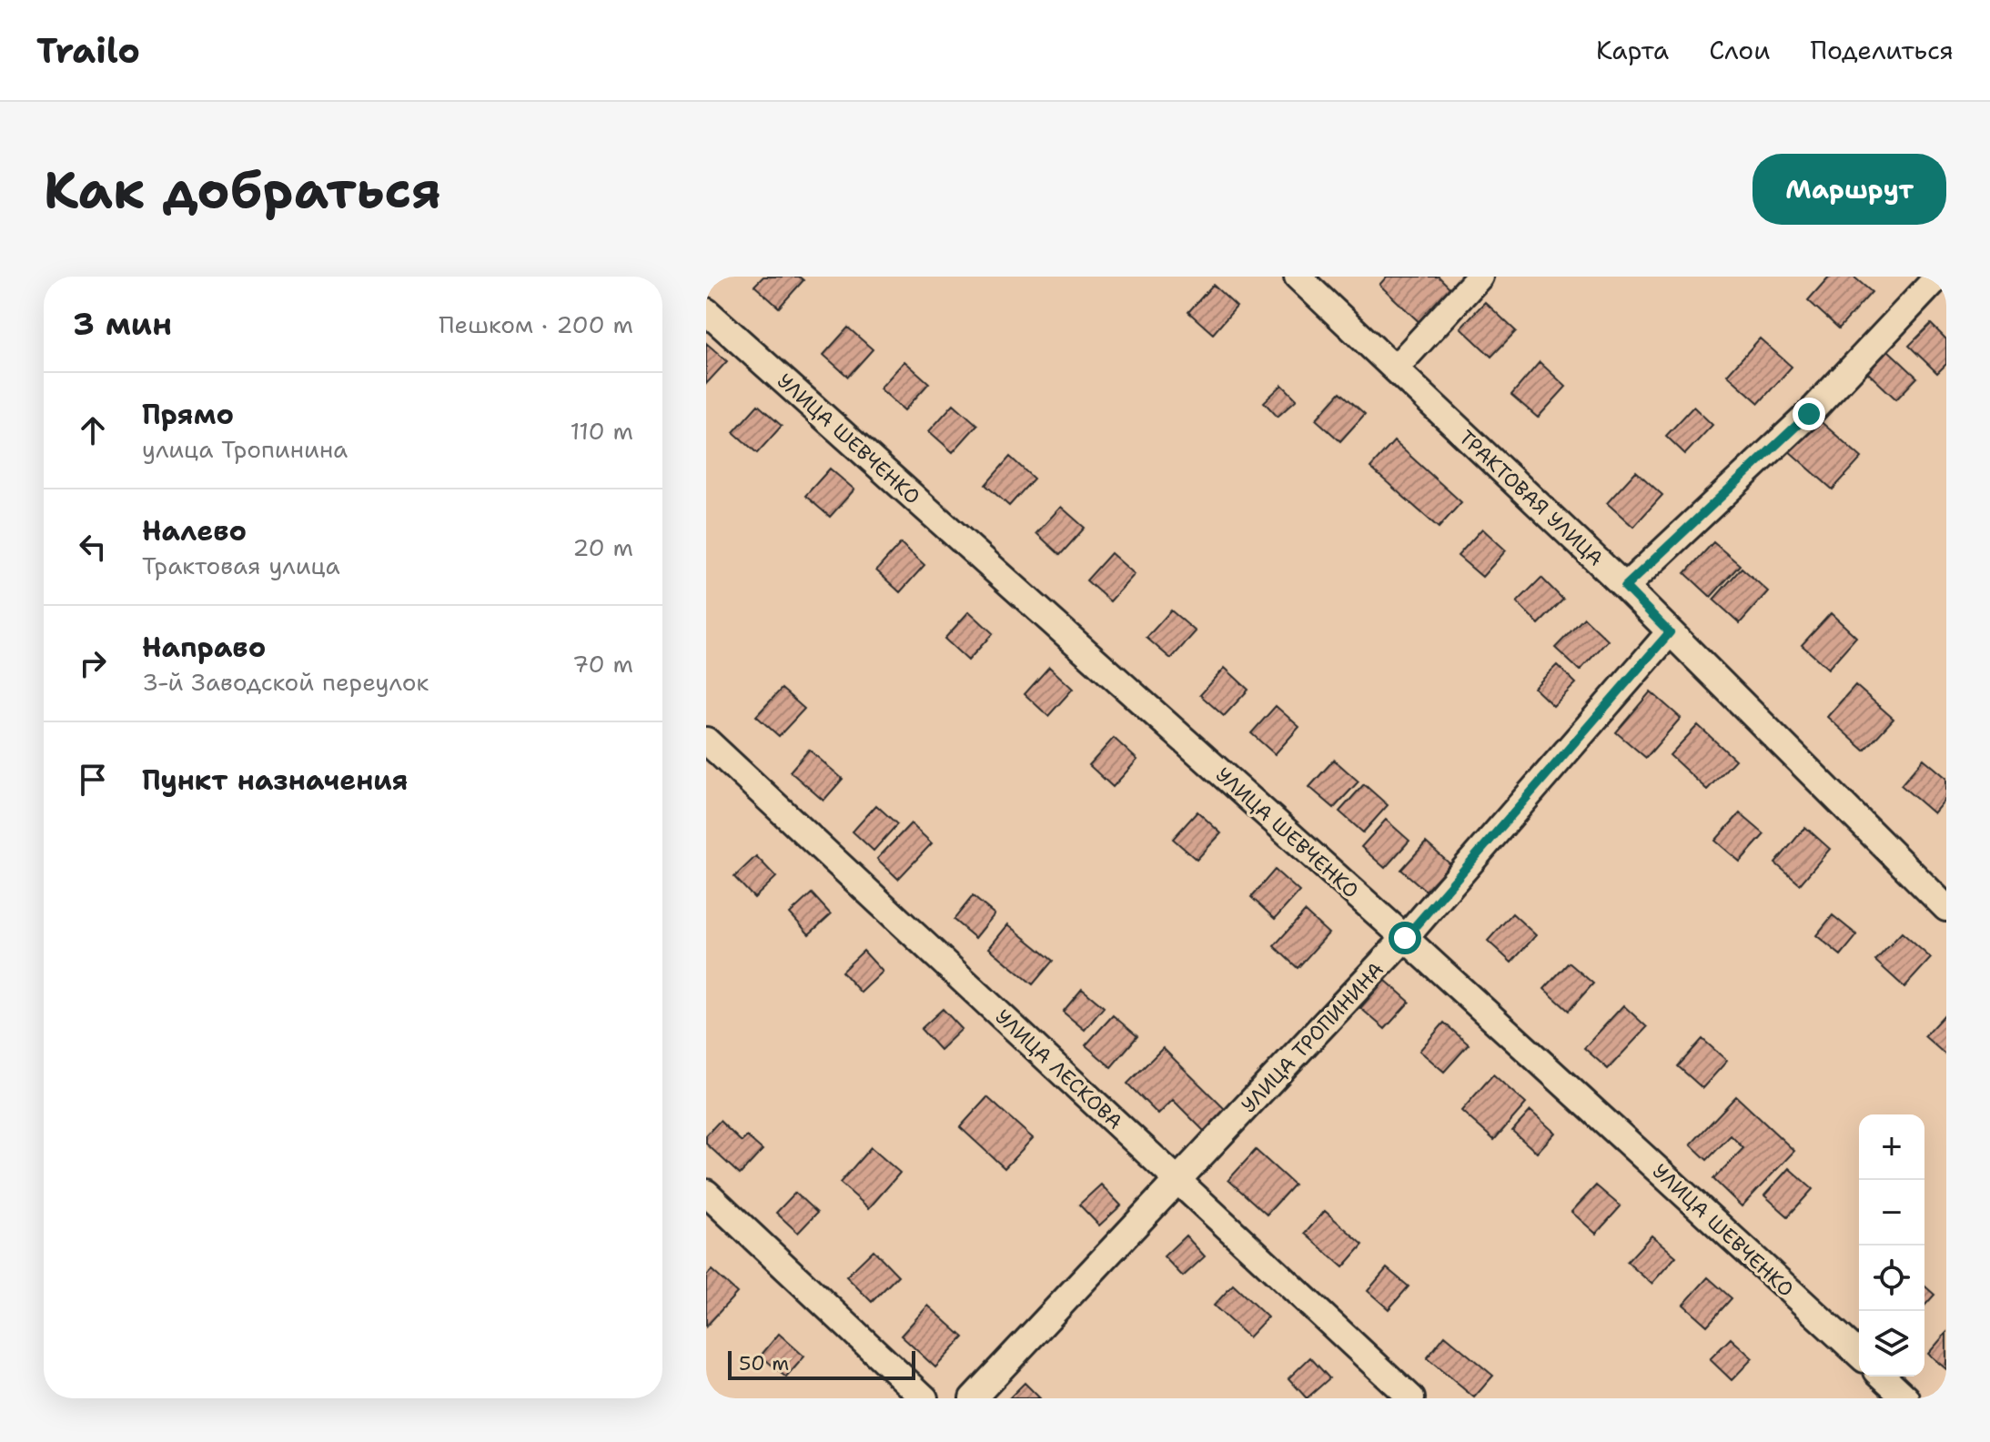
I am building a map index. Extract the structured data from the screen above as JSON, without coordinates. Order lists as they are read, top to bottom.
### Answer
{
  "streets": {
    "street": [
      "УЛИЦА ШЕВЧЕНКО",
      "ТРАКТОВАЯ УЛИЦА",
      "УЛИЦА ТРОПИНИНА",
      "УЛИЦА ЛЕСКОВА"
    ]
  },
  "crossings": [
    ["УЛИЦА ШЕВЧЕНКО", "УЛИЦА ТРОПИНИНА"],
    ["ТРАКТОВАЯ УЛИЦА", "УЛИЦА ТРОПИНИНА"],
    ["УЛИЦА ТРОПИНИНА", "УЛИЦА ЛЕСКОВА"]
  ],
  "scale_bar": "50 m",
  "page": {
    "header": "Trailo",
    "nav": ["Карта", "Слои", "Поделиться"],
    "buttons": "Маршрут",
    "title": "Как добраться",
    "heading": ["3 мин", "Пешком · 200 m"],
    "list": [
      ["Прямо", "улица Тропинина", "110 m"],
      ["Налево", "Трактовая улица", "20 m"],
      ["Направо", "3-й Заводской переулок", "70 m"],
      "Пункт назначения"
    ],
    "map_buttons": ["+", "−"],
    "scale": "50 m"
  }
}
